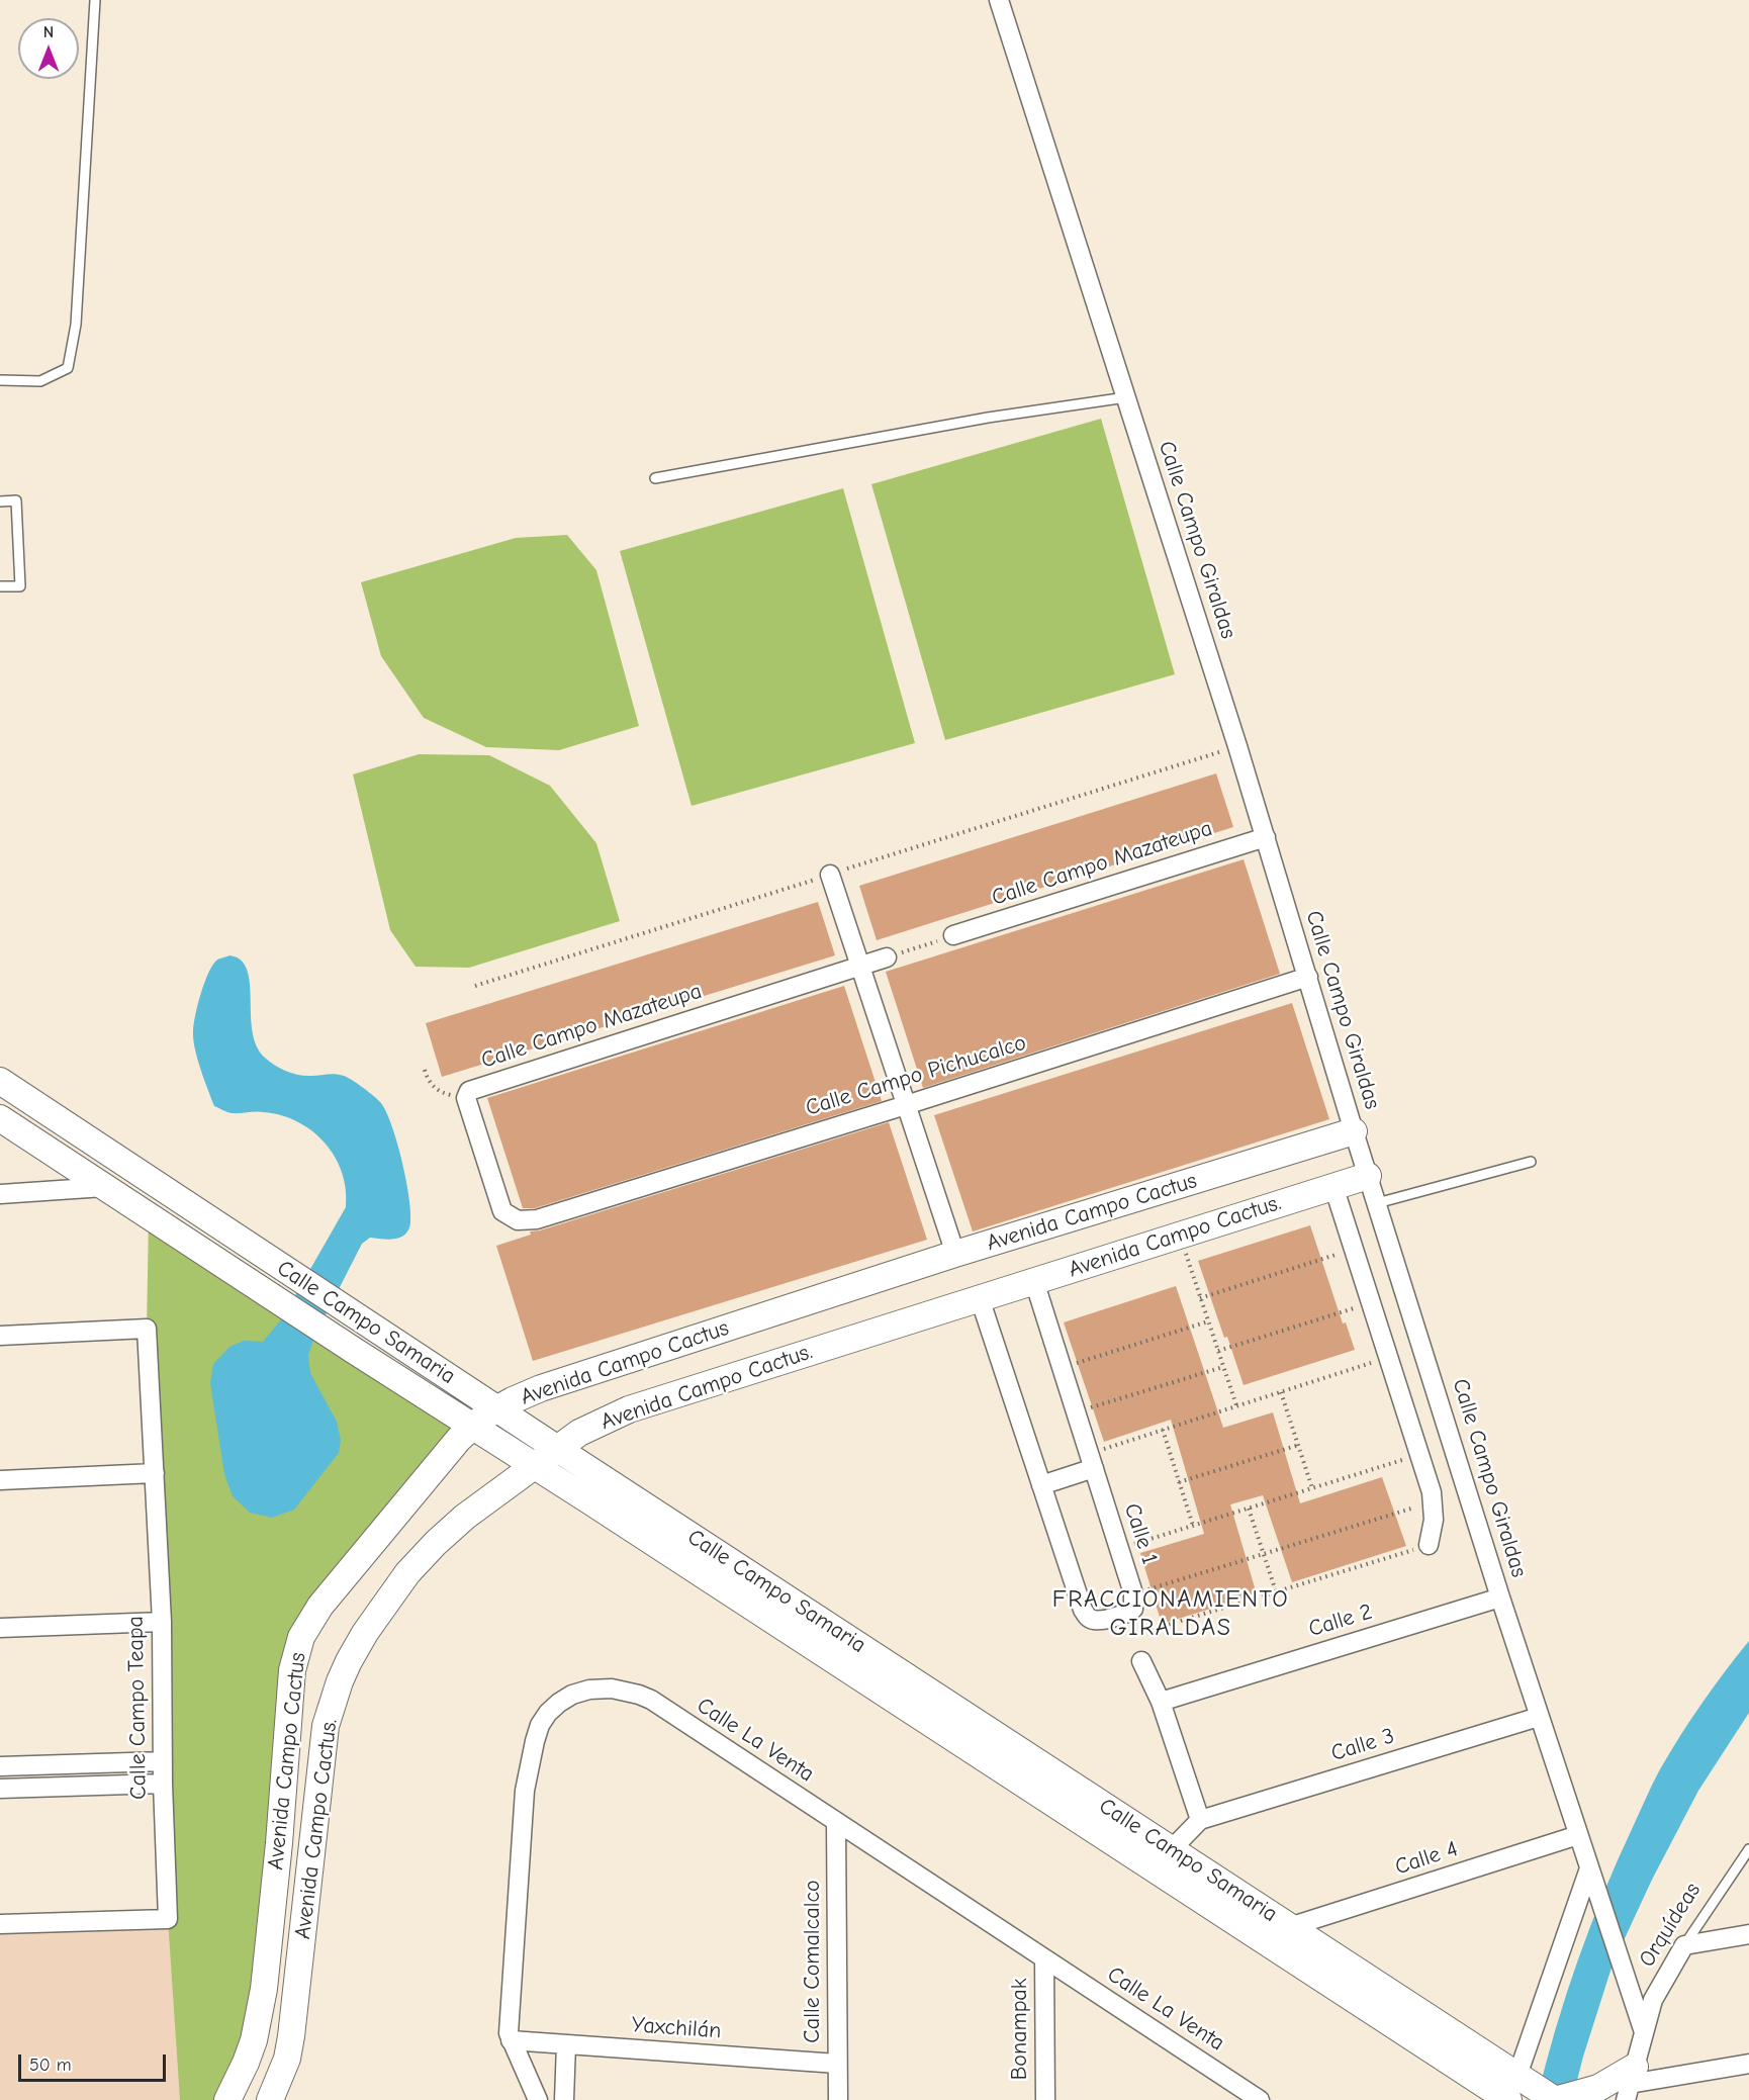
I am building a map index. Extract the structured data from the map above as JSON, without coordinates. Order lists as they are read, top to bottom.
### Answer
{
  "streets": {
    "street": [
      "Calle Campo Giraldas",
      "Calle Campo Mazateupa",
      "Calle Campo Pichucalco",
      "Avenida Campo Cactus",
      "Avenida Campo Cactus.",
      "Calle Campo Samaria",
      "Calle 1",
      "Calle 2",
      "Calle Campo Teapa",
      "Calle La Venta",
      "Calle 3",
      "Calle 4",
      "Orquídeas",
      "Calle Comalcalco",
      "Yaxchilán",
      "Bonampak"
    ]
  },
  "crossings": [
    ["Calle Campo Giraldas", "Calle Campo Mazateupa"],
    ["Calle Campo Giraldas", "Calle Campo Pichucalco"],
    ["Calle Campo Giraldas", "Avenida Campo Cactus"],
    ["Calle Campo Giraldas", "Avenida Campo Cactus."],
    ["Calle Campo Giraldas", "Calle 2"],
    ["Calle Campo Giraldas", "Calle 3"],
    ["Calle Campo Giraldas", "Calle 4"],
    ["Calle Campo Giraldas", "Orquídeas"],
    ["Calle Campo Mazateupa", "Calle Campo Pichucalco"],
    ["Avenida Campo Cactus", "Calle Campo Samaria"],
    ["Avenida Campo Cactus.", "Calle Campo Samaria"],
    ["Avenida Campo Cactus.", "Calle 1"],
    ["Calle Campo Samaria", "Calle 4"],
    ["Calle La Venta", "Calle Comalcalco"],
    ["Calle La Venta", "Yaxchilán"],
    ["Calle La Venta", "Bonampak"],
    ["Calle Comalcalco", "Yaxchilán"]
  ],
  "districts": ["FRACCIONAMIENTO GIRALDAS"],
  "scale_bar": "50 m",
  "north": "top"
}
